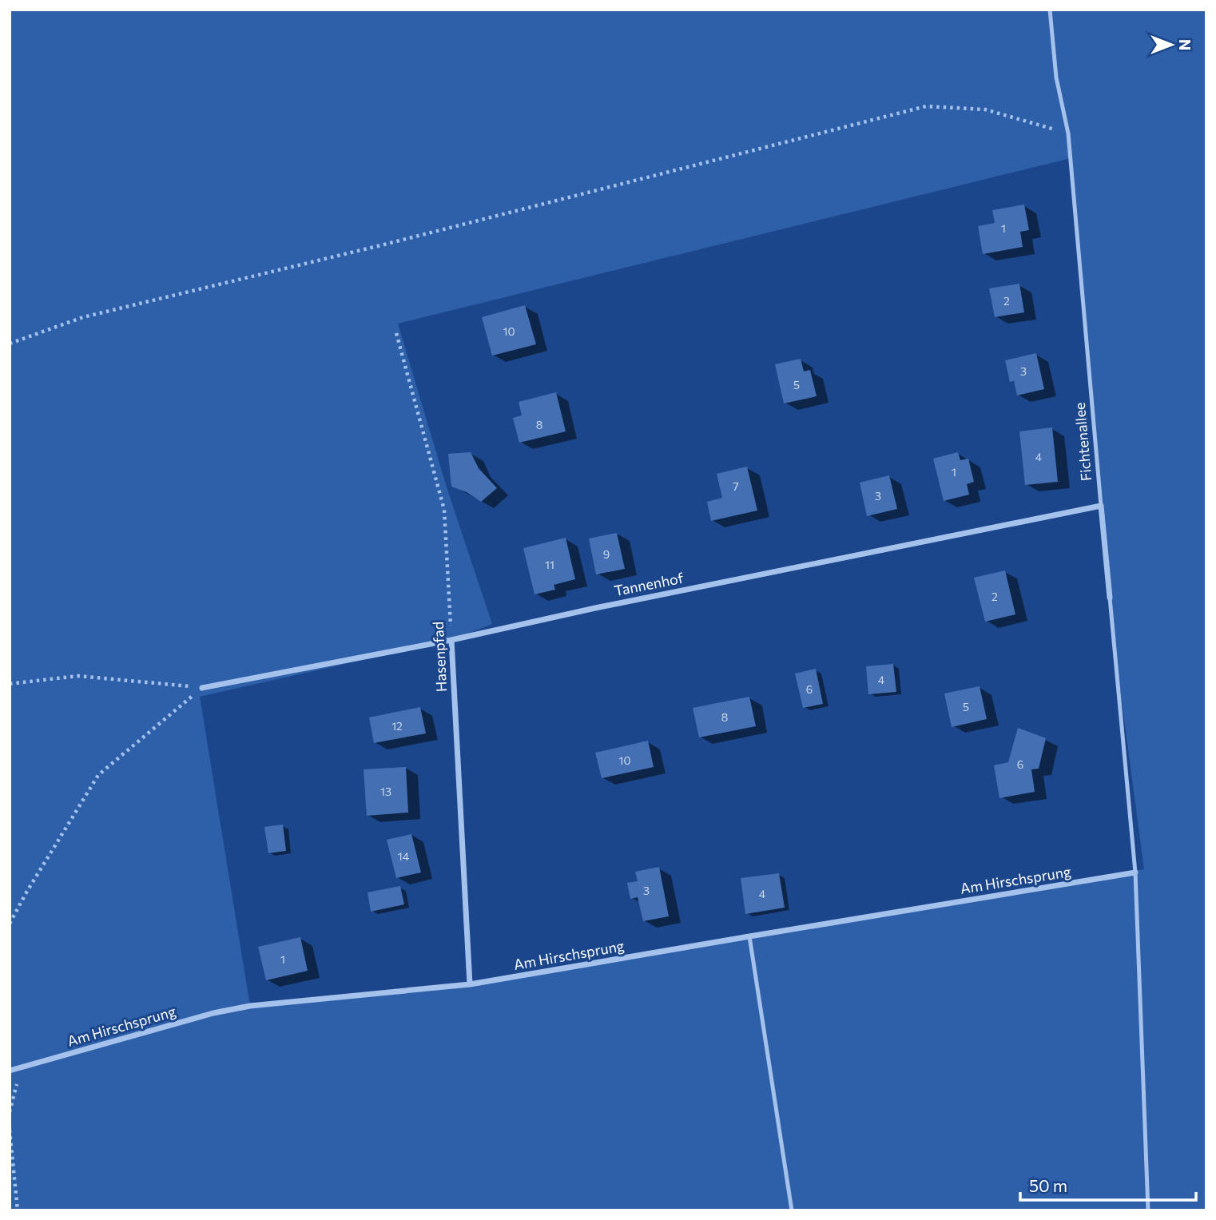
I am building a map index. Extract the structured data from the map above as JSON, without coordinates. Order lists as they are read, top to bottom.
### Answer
{
  "streets": {
    "street": [
      "Fichtenallee",
      "Tannenhof",
      "Hasenpfad",
      "Am Hirschsprung"
    ]
  },
  "crossings": [
    ["Fichtenallee", "Tannenhof"],
    ["Fichtenallee", "Am Hirschsprung"],
    ["Tannenhof", "Hasenpfad"],
    ["Hasenpfad", "Am Hirschsprung"]
  ],
  "house_numbers": [
    "1",
    "2",
    "10",
    "3",
    "5",
    "8",
    "4",
    "1",
    "7",
    "3",
    "9",
    "11",
    "2",
    "4",
    "6",
    "5",
    "8",
    "12",
    "10",
    "6",
    "13",
    "14",
    "3",
    "4",
    "1"
  ],
  "scale_bar": "50 m",
  "north": "right"
}
